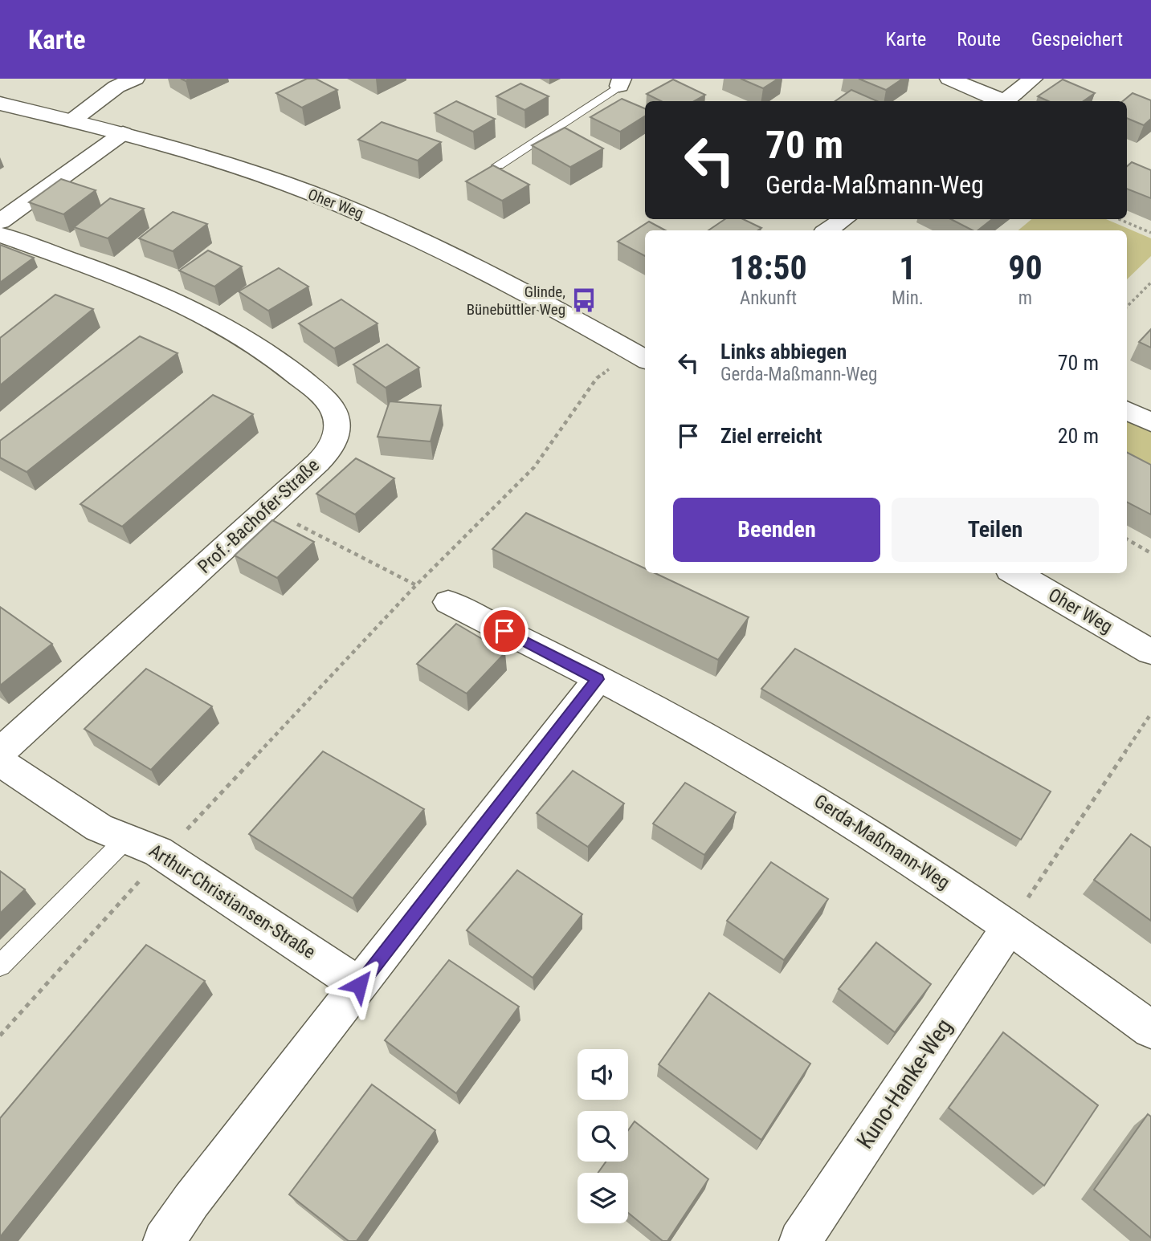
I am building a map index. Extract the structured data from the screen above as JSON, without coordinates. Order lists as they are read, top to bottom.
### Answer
{
  "streets": {
    "street": [
      "Oher Weg",
      "Prof.-Bachofer-Straße",
      "Gerda-Maßmann-Weg",
      "Arthur-Christiansen-Straße",
      "Kuno-Hanke-Weg"
    ]
  },
  "crossings": [
    ["Gerda-Maßmann-Weg", "Kuno-Hanke-Weg"]
  ],
  "places": {
    "bus stop": ["Glinde, Bünebüttler Weg"]
  },
  "page": {
    "header": "Karte",
    "nav": ["Karte", "Route", "Gespeichert"],
    "turn": ["70 m", "Gerda-Maßmann-Weg"],
    "eta": [
      "18:50",
      "Ankunft",
      "1",
      "Min.",
      "90",
      "m"
    ],
    "list": [
      {
        "name": "Links abbiegen",
        "note": "Gerda-Maßmann-Weg",
        "value": "70 m"
      },
      {
        "name": "Ziel erreicht",
        "value": "20 m"
      }
    ],
    "buttons": ["Beenden", "Teilen"]
  }
}
